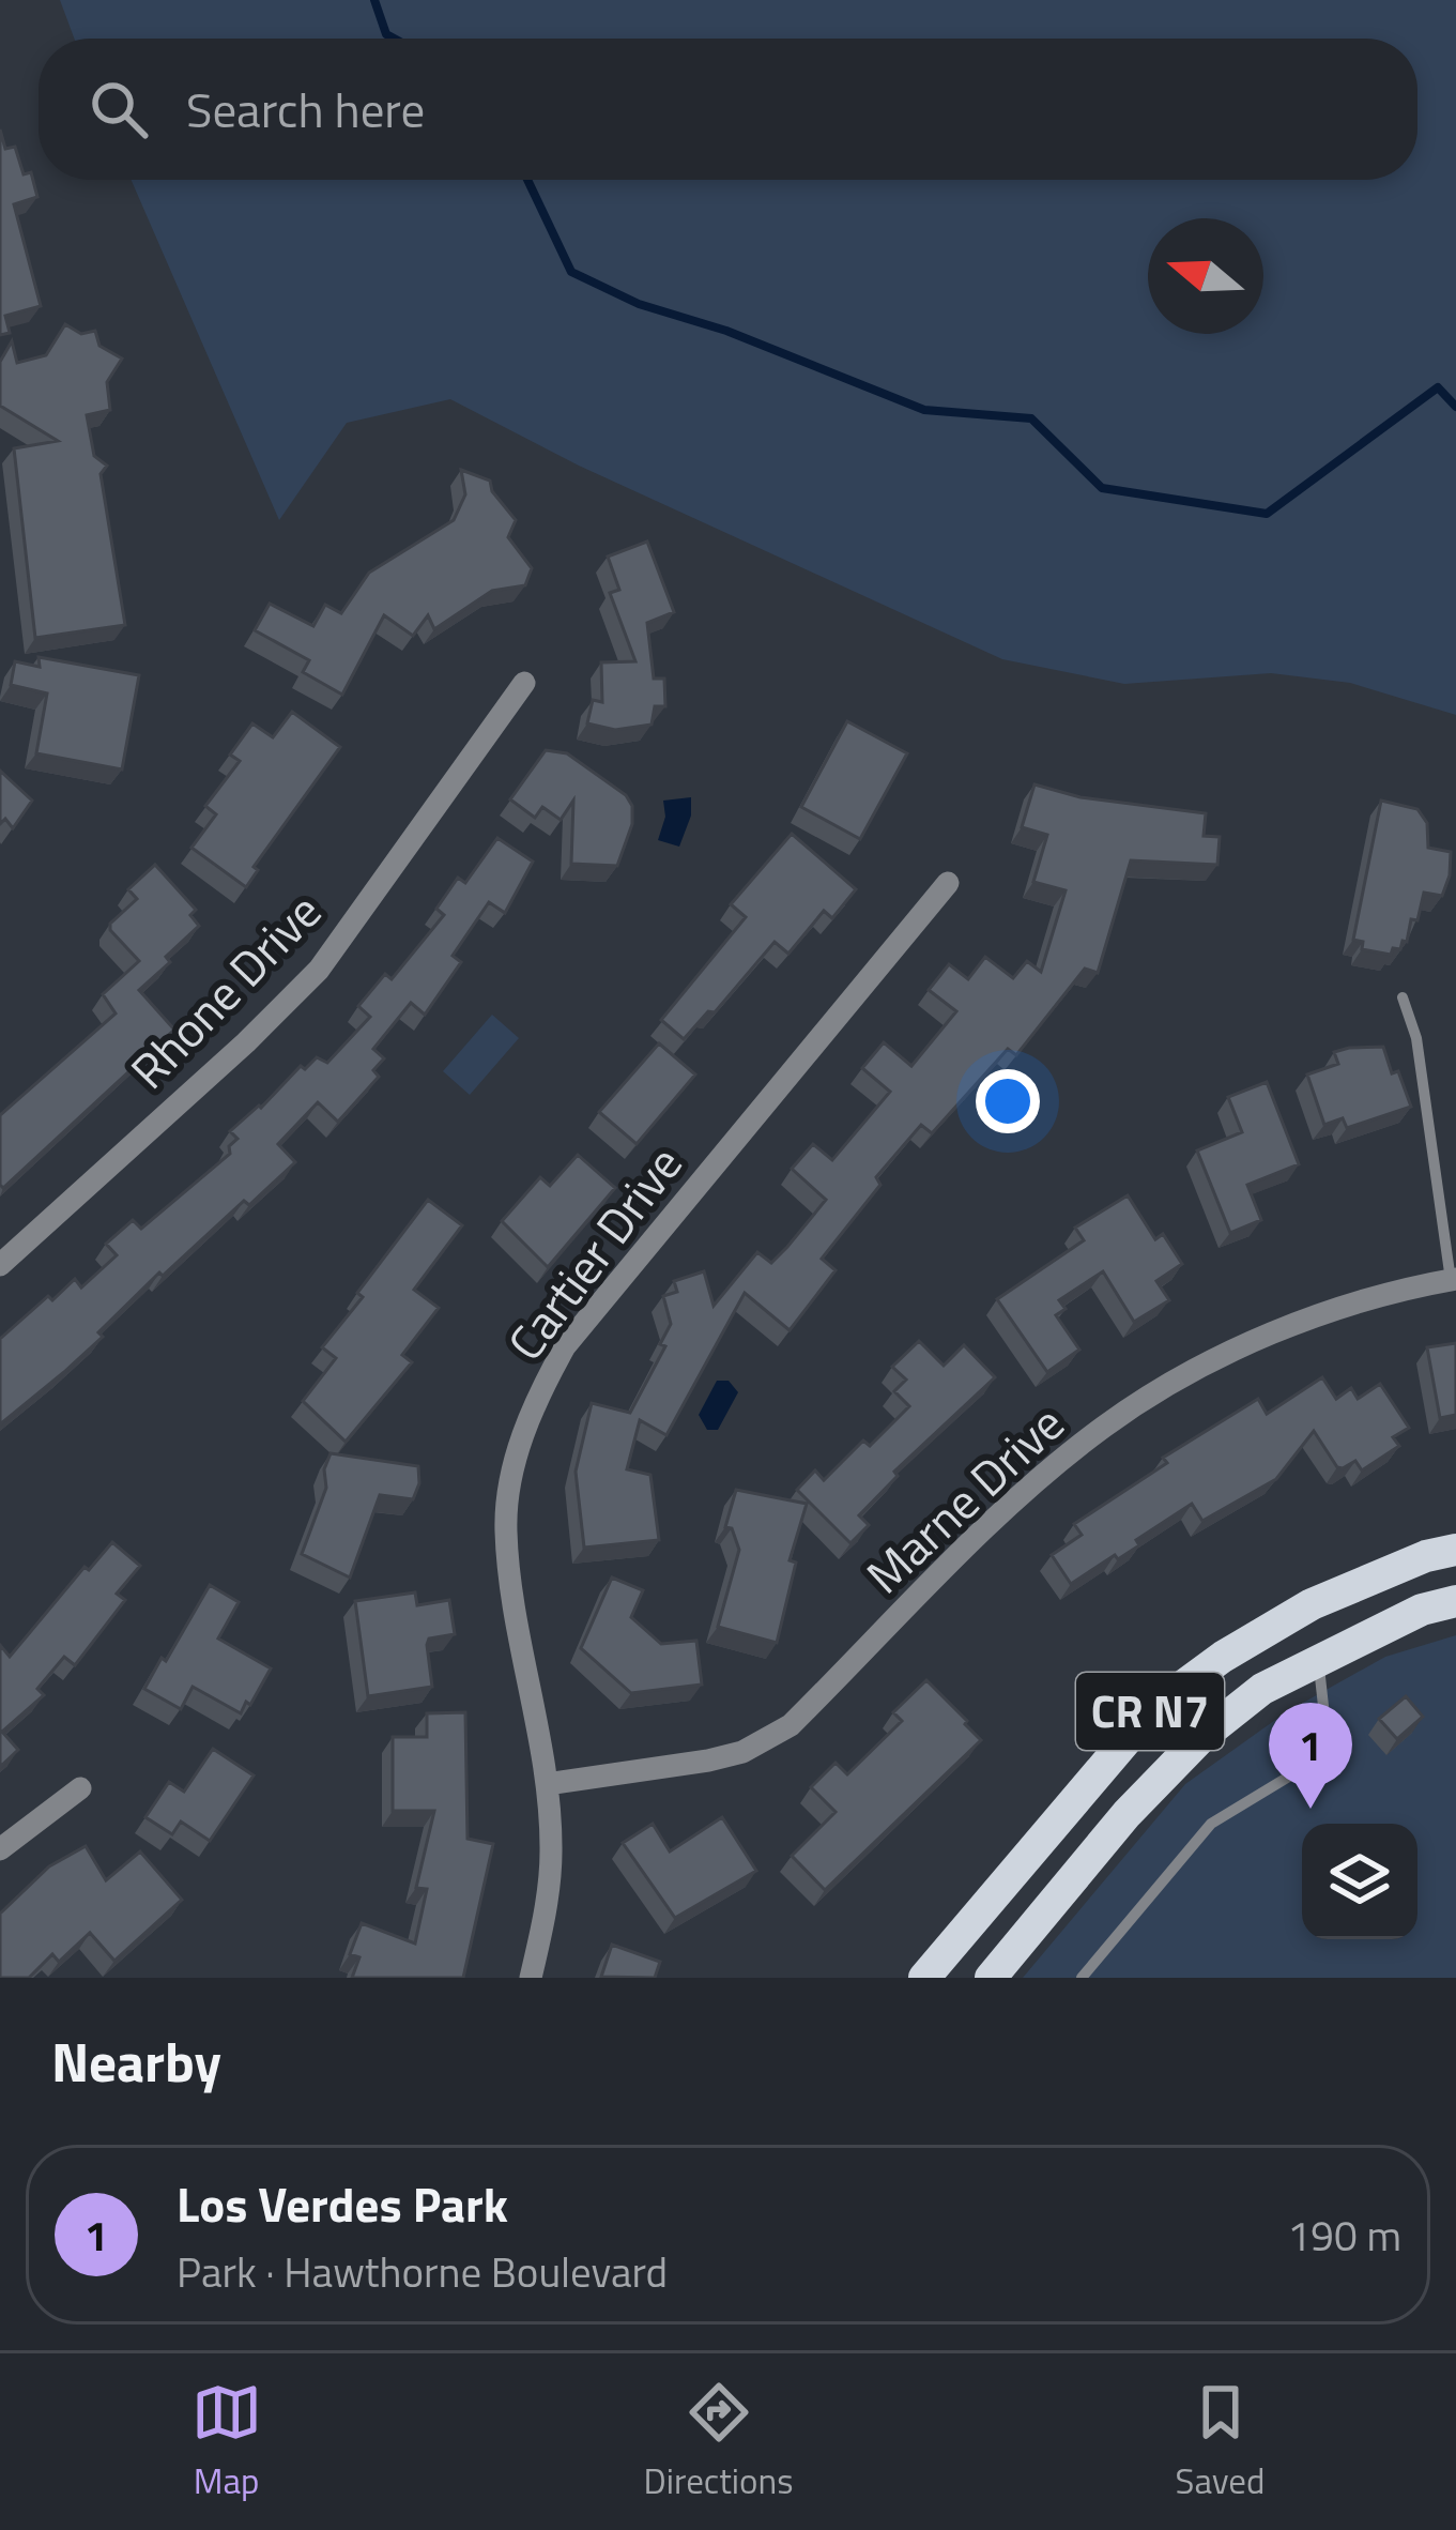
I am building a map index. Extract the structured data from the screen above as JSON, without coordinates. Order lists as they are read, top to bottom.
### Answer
{
  "streets": {
    "main road": ["CR N7"],
    "street": ["Rhone Drive", "Cartier Drive", "Marne Drive"]
  },
  "crossings": [
    ["Cartier Drive", "Marne Drive"]
  ],
  "north": "left",
  "page": {
    "search": "Search here",
    "pins": "1",
    "heading": "Nearby",
    "list": [
      {
        "mark": "1",
        "name": "Los Verdes Park",
        "note": "Park · Hawthorne Boulevard",
        "value": "190 m"
      }
    ],
    "nav": ["Map", "Directions", "Saved"]
  }
}
